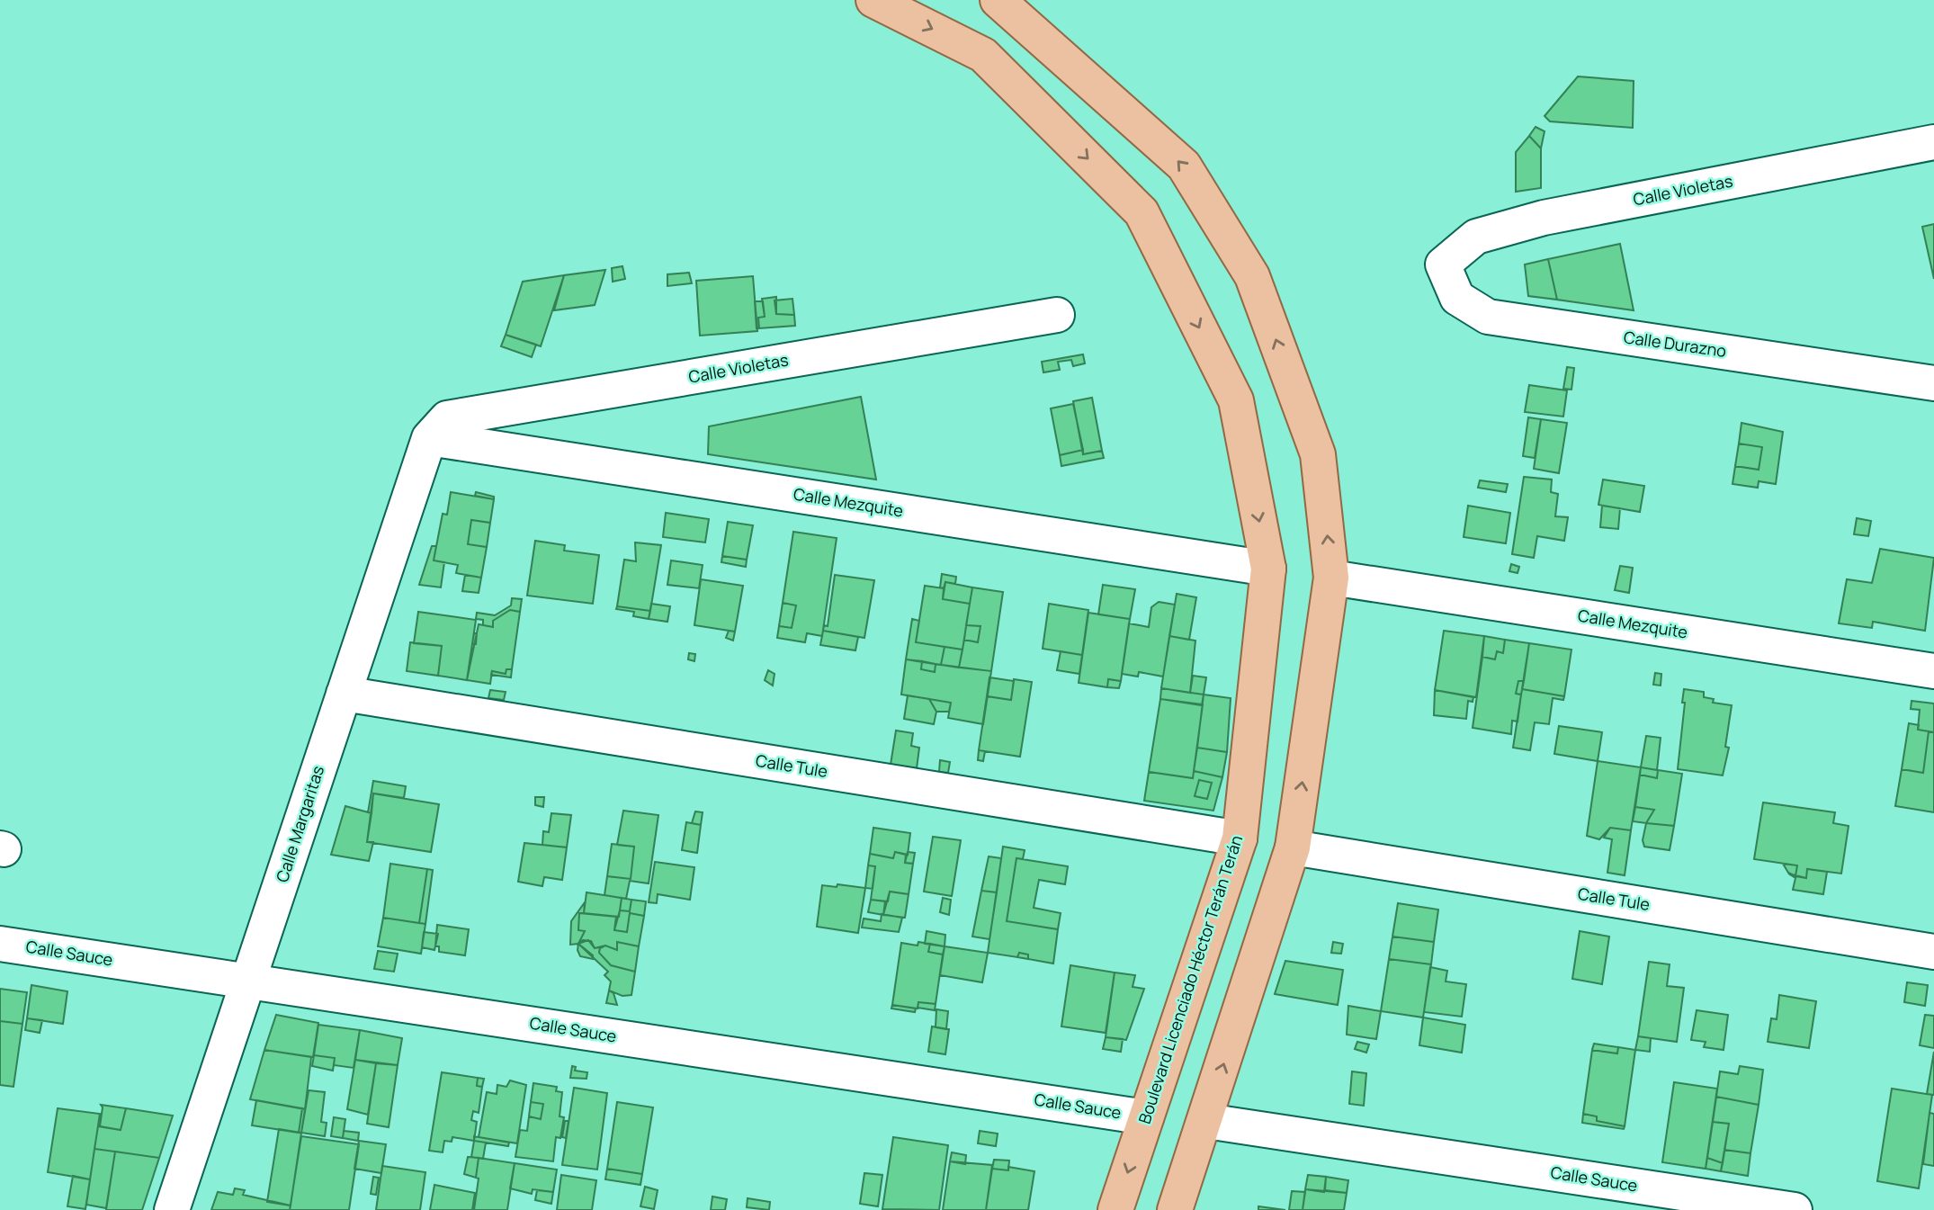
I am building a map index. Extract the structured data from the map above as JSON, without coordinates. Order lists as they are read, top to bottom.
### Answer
{
  "streets": {
    "main road": ["Boulevard Licenciado Héctor Terán Terán"],
    "street": [
      "Calle Violetas",
      "Calle Durazno",
      "Calle Mezquite",
      "Calle Tule",
      "Calle Margaritas",
      "Calle Sauce"
    ]
  },
  "crossings": [
    ["Calle Violetas", "Calle Durazno"],
    ["Calle Violetas", "Calle Mezquite"],
    ["Calle Violetas", "Calle Margaritas"],
    ["Calle Mezquite", "Calle Margaritas"],
    ["Calle Mezquite", "Boulevard Licenciado Héctor Terán Terán"],
    ["Calle Tule", "Calle Margaritas"],
    ["Calle Tule", "Boulevard Licenciado Héctor Terán Terán"],
    ["Calle Margaritas", "Calle Sauce"],
    ["Calle Sauce", "Boulevard Licenciado Héctor Terán Terán"]
  ]
}
